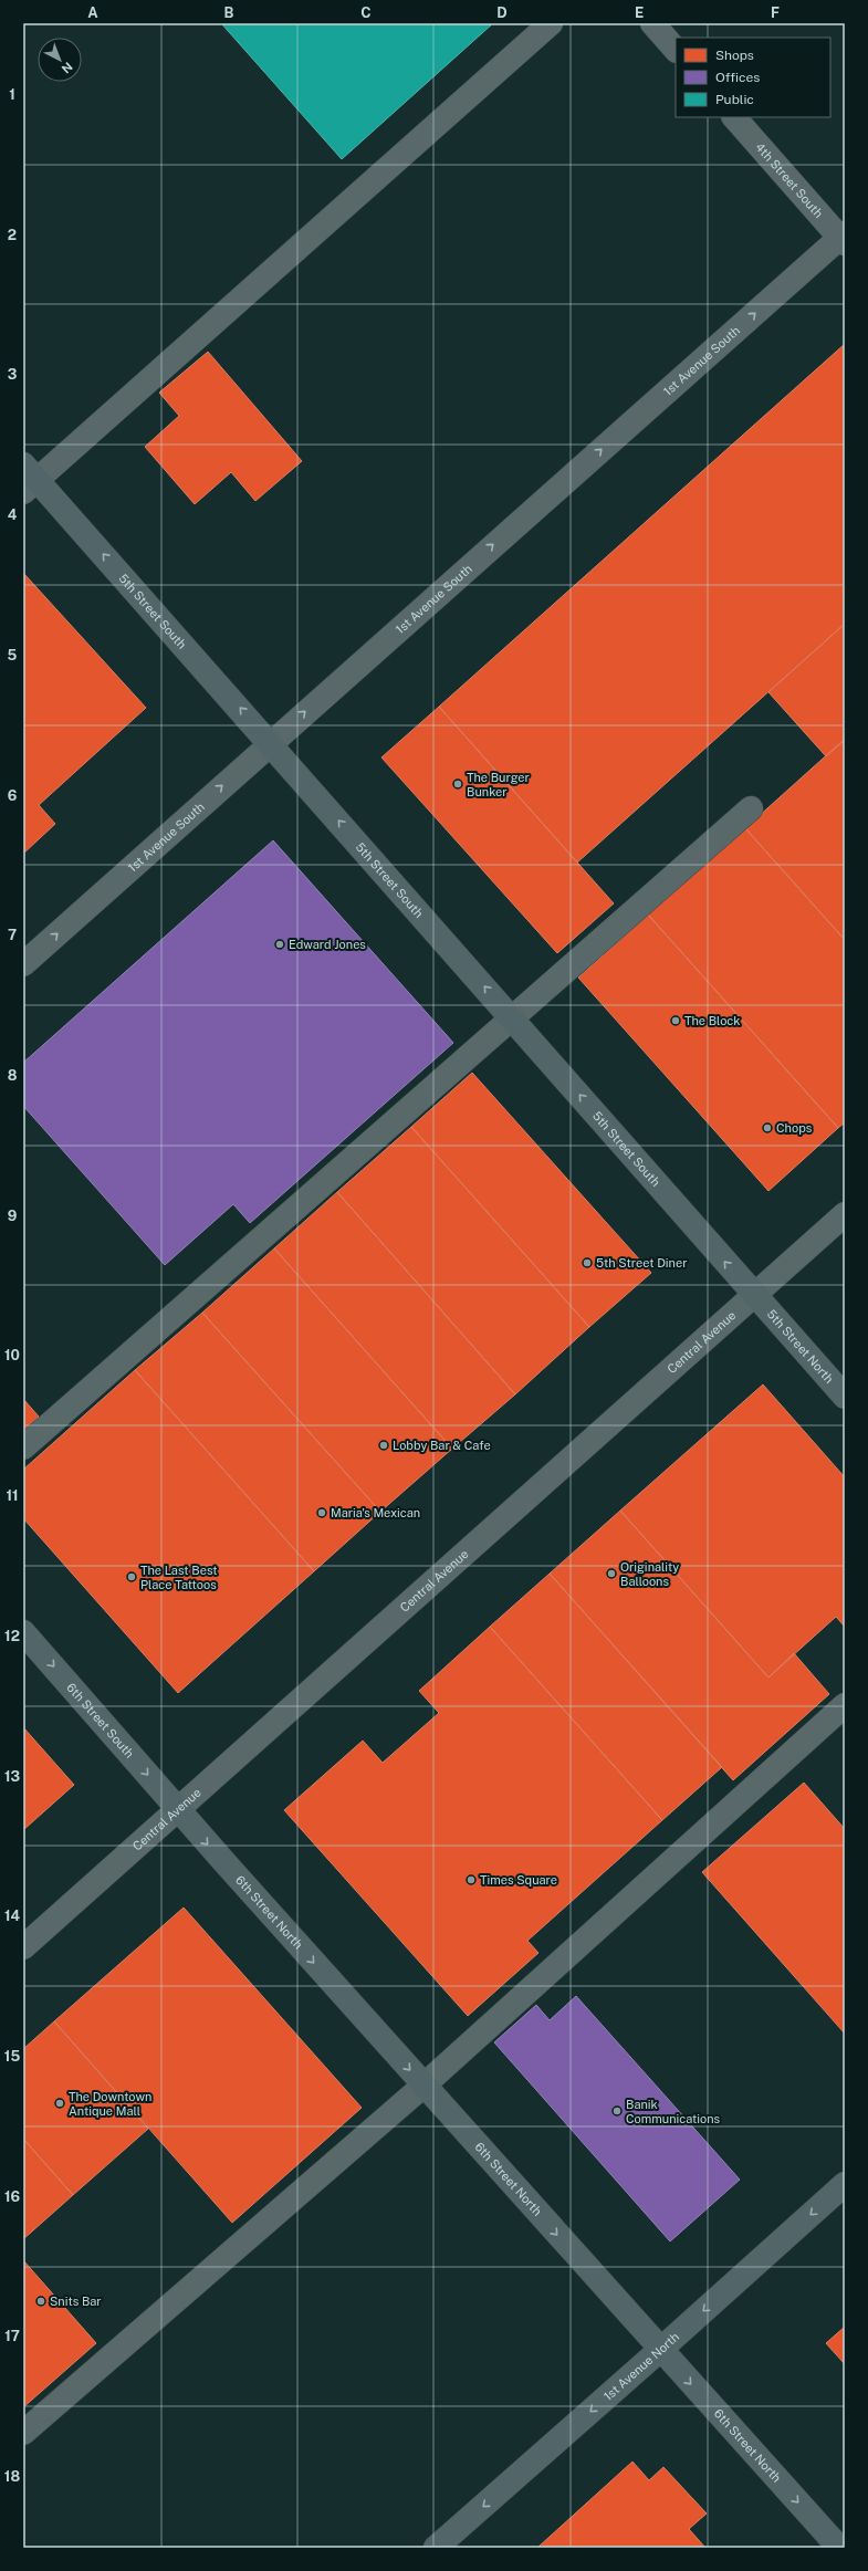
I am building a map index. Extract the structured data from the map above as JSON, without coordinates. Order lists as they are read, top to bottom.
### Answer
{
  "streets": {
    "main road": [
      "5th Street South",
      "5th Street North",
      "6th Street South",
      "6th Street North",
      "1st Avenue North"
    ],
    "street": ["4th Street South", "1st Avenue South", "Central Avenue"]
  },
  "crossings": [
    ["4th Street South", "1st Avenue South"],
    ["1st Avenue South", "5th Street South"],
    ["5th Street South", "Central Avenue"],
    ["5th Street South", "5th Street North"],
    ["Central Avenue", "5th Street North"],
    ["Central Avenue", "6th Street South"],
    ["Central Avenue", "6th Street North"],
    ["6th Street South", "6th Street North"],
    ["6th Street North", "1st Avenue North"]
  ],
  "one_way": [
    "1st Avenue South",
    "5th Street South",
    "6th Street South",
    "6th Street North",
    "1st Avenue North"
  ],
  "places": [
    "The Burger Bunker",
    "Edward Jones",
    "The Block",
    "Chops",
    "5th Street Diner",
    "Lobby Bar & Cafe",
    "Maria's Mexican",
    "Originality Balloons",
    "The Last Best Place Tattoos",
    "Times Square",
    "The Downtown Antique Mall",
    "Banik Communications",
    "Snits Bar"
  ],
  "legend": ["Shops", "Offices", "Public"],
  "north": "bottom right",
  "grid": {
    "columns": [
      "A",
      "B",
      "C",
      "D",
      "E",
      "F"
    ],
    "rows": [
      "1",
      "2",
      "3",
      "4",
      "5",
      "6",
      "7",
      "8",
      "9",
      "10",
      "11",
      "12",
      "13",
      "14",
      "15",
      "16",
      "17",
      "18"
    ]
  }
}
